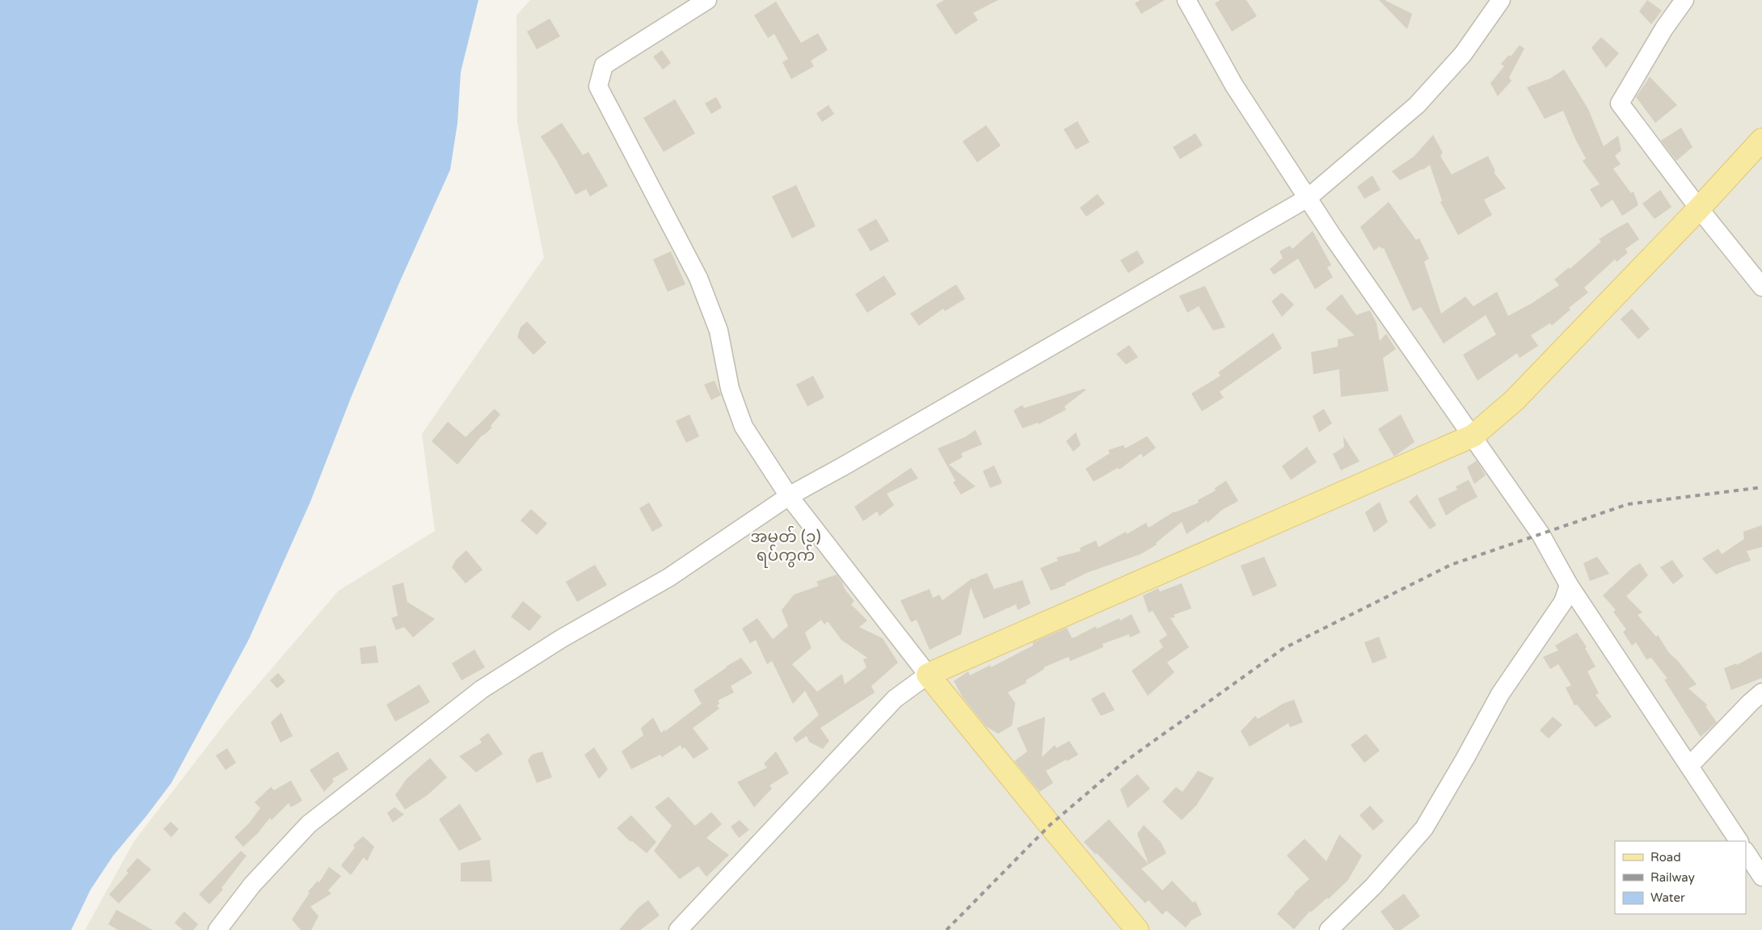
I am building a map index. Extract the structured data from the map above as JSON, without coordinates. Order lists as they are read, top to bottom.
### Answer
{
  "districts": ["အမှတ် (၁) ရပ်ကွက်"],
  "legend": ["Road", "Railway", "Water"]
}
